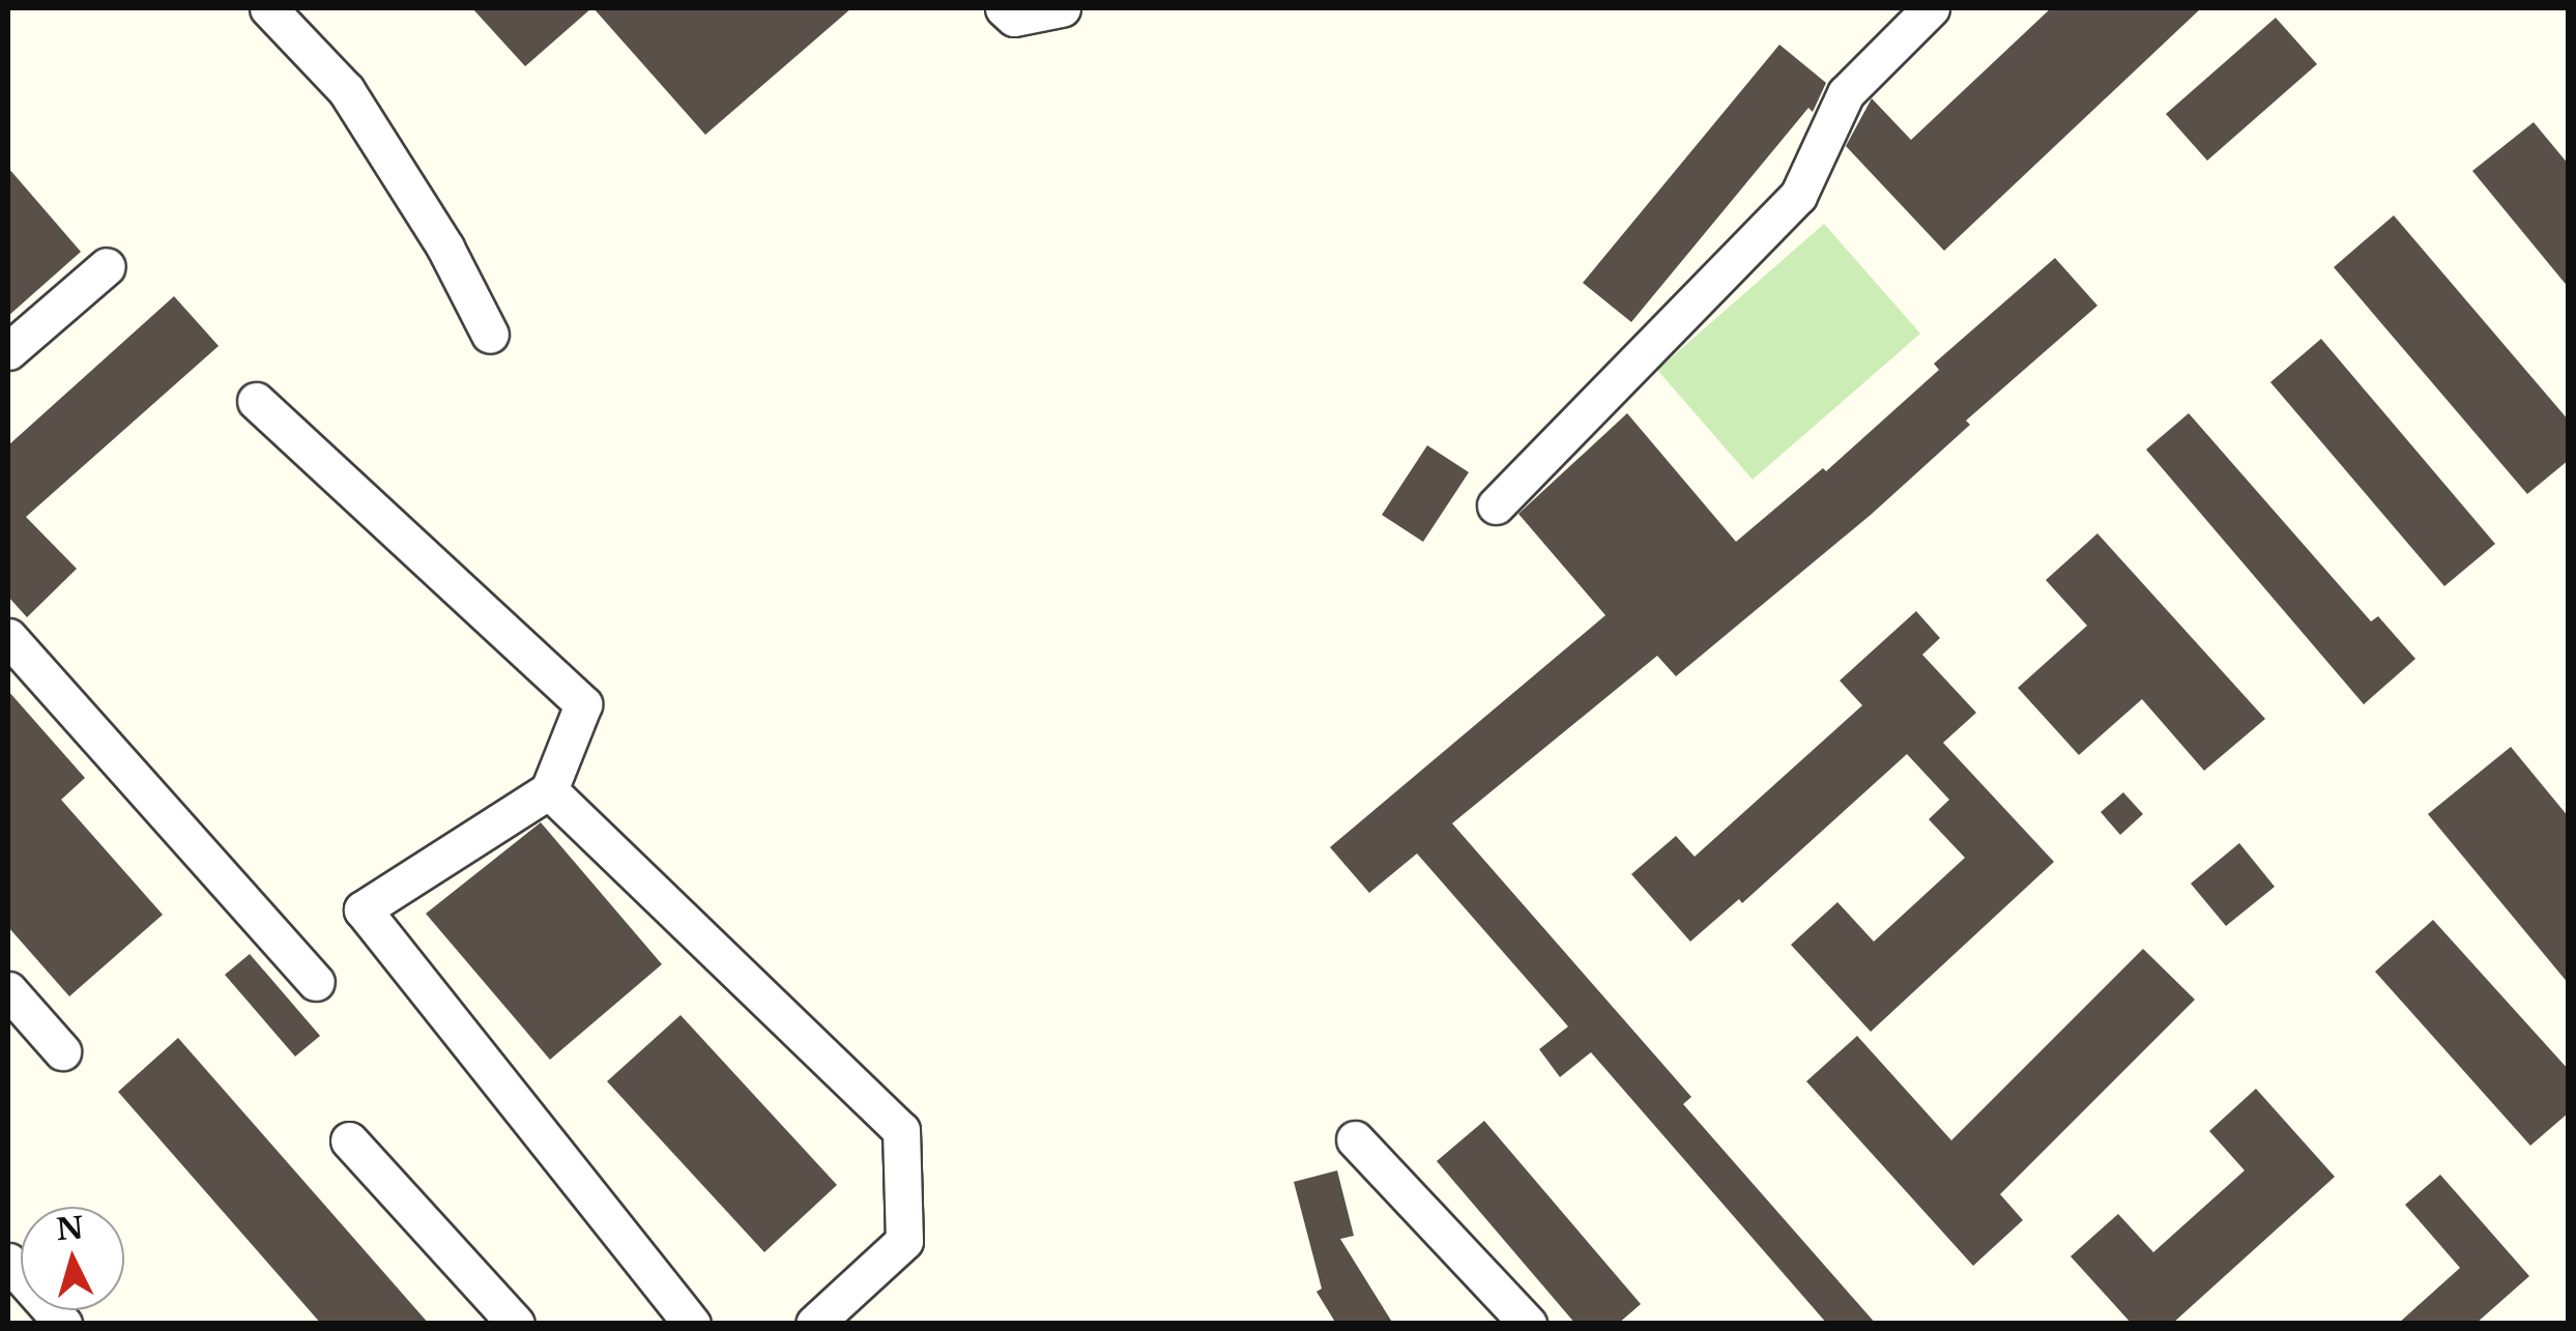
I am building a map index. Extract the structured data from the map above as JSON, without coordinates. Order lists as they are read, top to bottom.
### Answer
{
  "north": "top"
}
